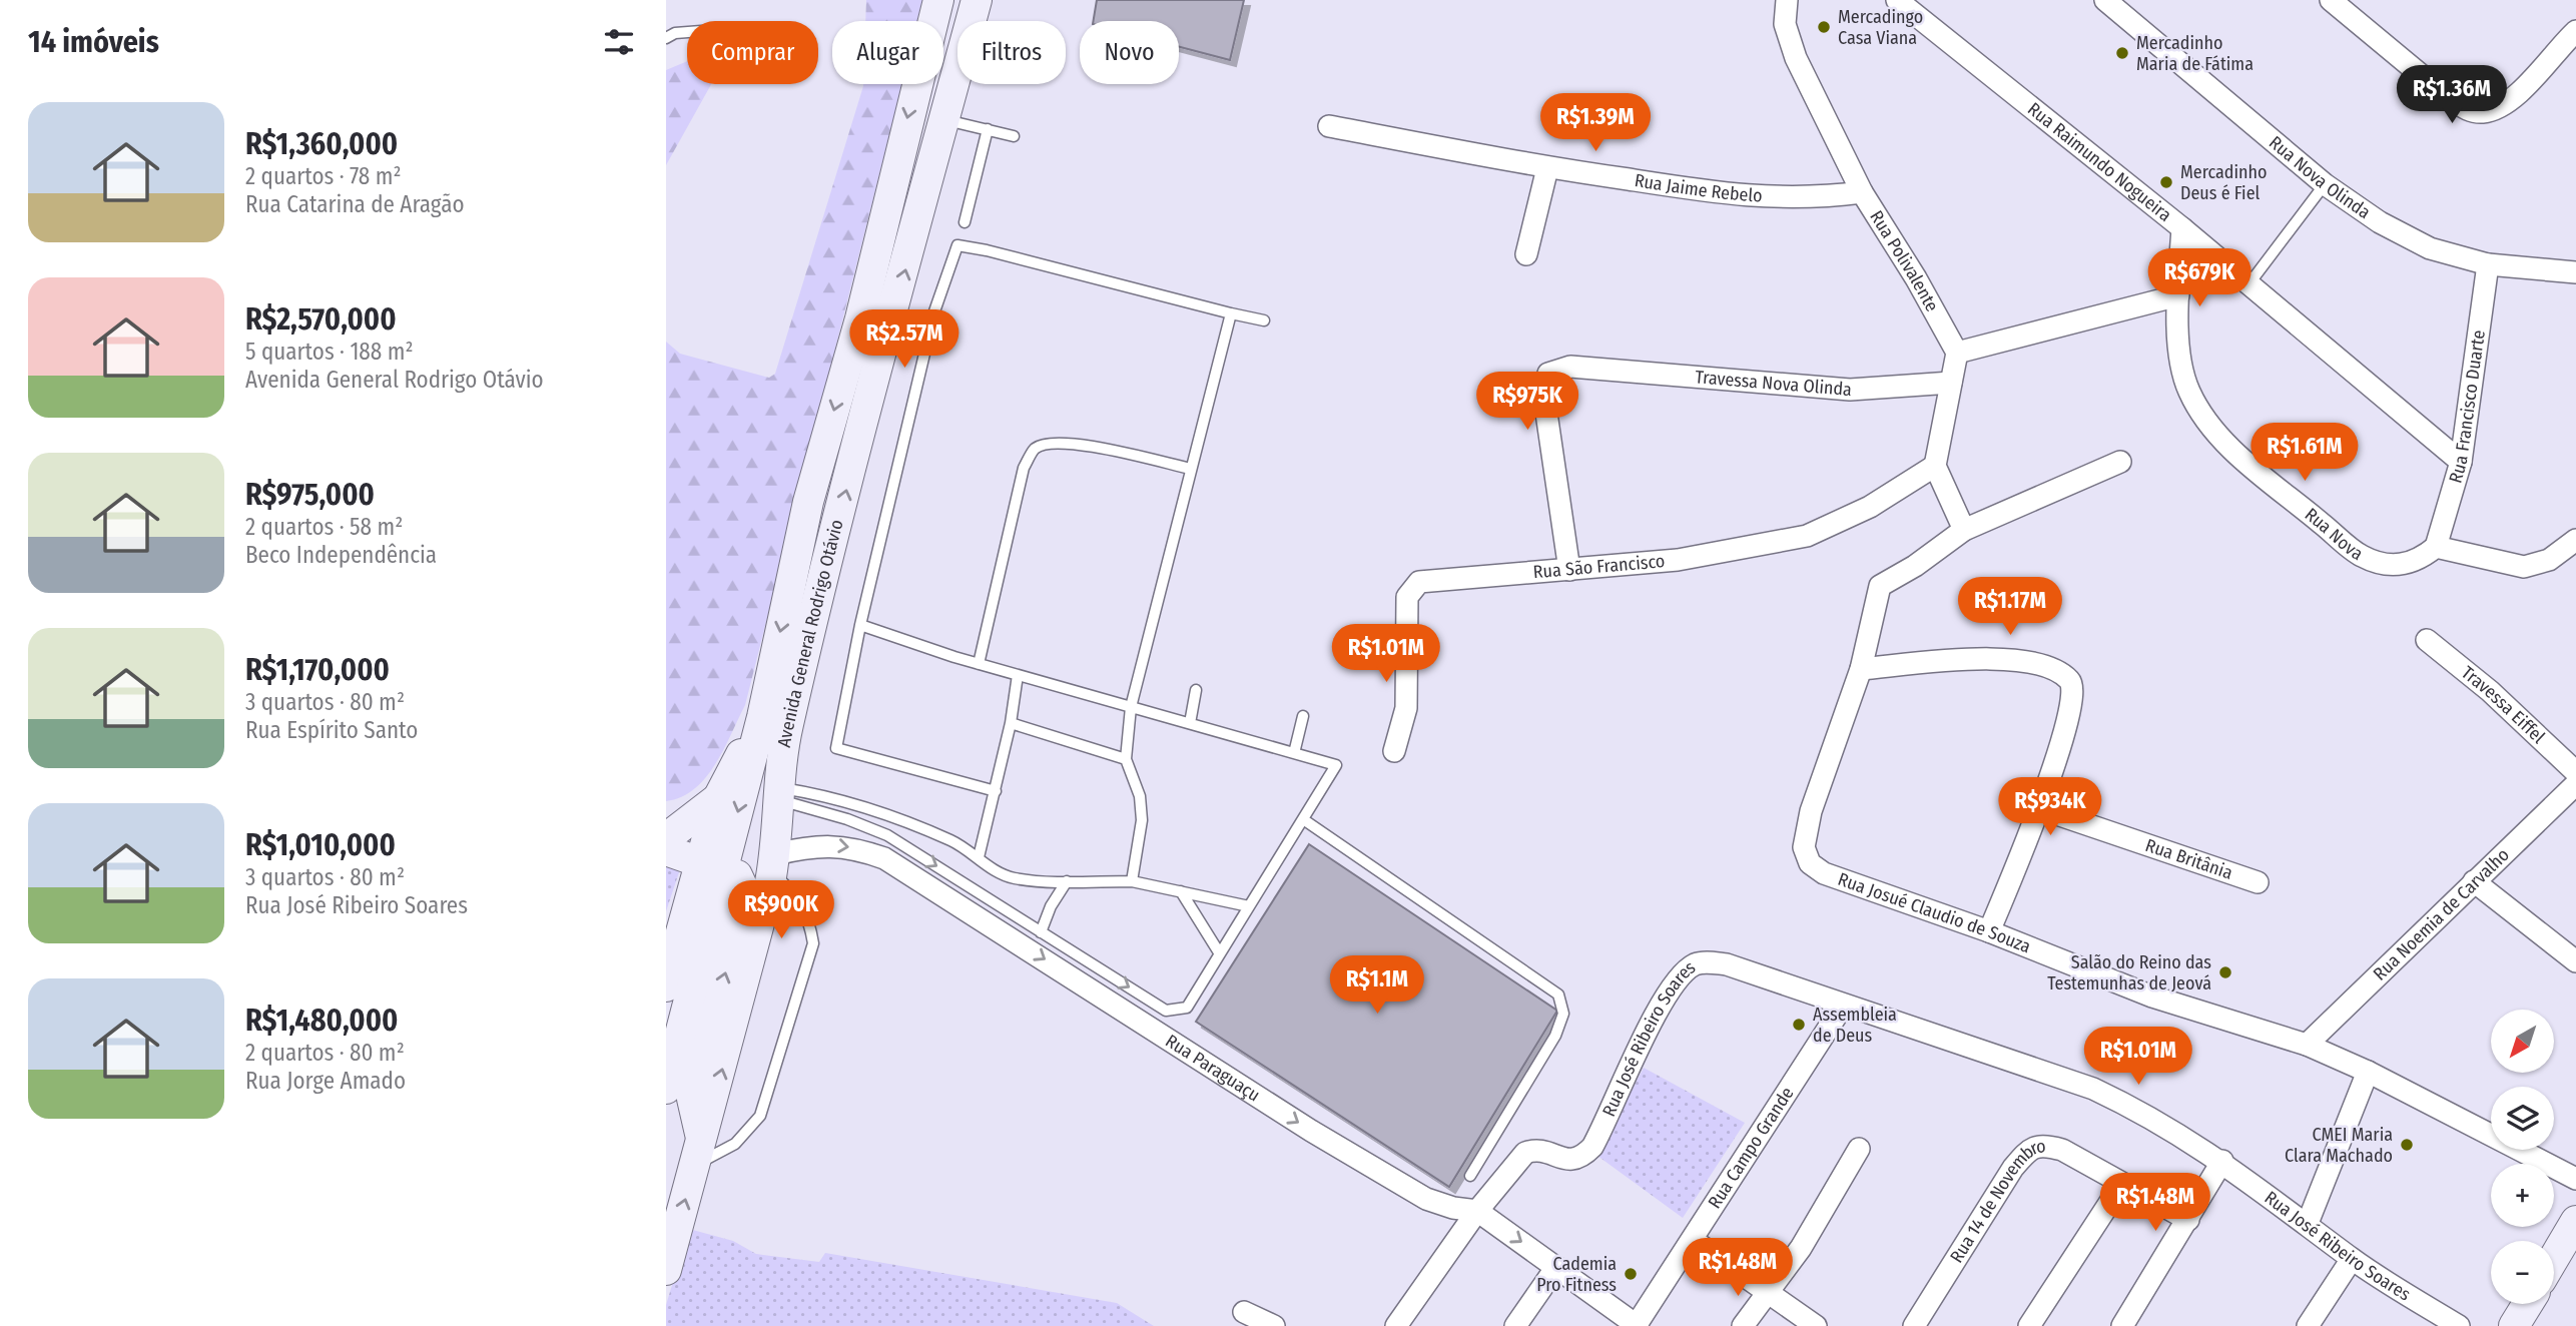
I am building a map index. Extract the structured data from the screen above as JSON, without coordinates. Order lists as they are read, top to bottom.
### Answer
{
  "streets": {
    "main road": ["Avenida General Rodrigo Otávio"],
    "street": [
      "Rua Raimundo Nogueira",
      "Rua Nova Olinda",
      "Rua Jaime Rebelo",
      "Rua Polivalente",
      "Travessa Nova Olinda",
      "Rua Francisco Duarte",
      "Rua Nova",
      "Rua São Francisco",
      "Travessa Eiffel",
      "Rua Britânia",
      "Rua Josué Claudio de Souza",
      "Rua Noemia de Carvalho",
      "Rua José Ribeiro Soares",
      "Rua Paraguaçu",
      "Rua Campo Grande",
      "Rua 14 de Novembro"
    ]
  },
  "crossings": [
    ["Rua Raimundo Nogueira", "Rua Francisco Duarte"],
    ["Rua Raimundo Nogueira", "Rua Nova"],
    ["Rua Nova Olinda", "Rua Francisco Duarte"],
    ["Rua Jaime Rebelo", "Rua Polivalente"],
    ["Travessa Nova Olinda", "Rua São Francisco"],
    ["Rua Francisco Duarte", "Rua Nova"],
    ["Avenida General Rodrigo Otávio", "Rua Paraguaçu"],
    ["Rua Josué Claudio de Souza", "Rua Noemia de Carvalho"],
    ["Rua José Ribeiro Soares", "Rua Paraguaçu"],
    ["Rua José Ribeiro Soares", "Rua Campo Grande"],
    ["Rua Paraguaçu", "Rua Campo Grande"]
  ],
  "one_way": ["Rua Paraguaçu"],
  "places": [
    "Mercadingo Casa Viana",
    "Mercadinho Maria de Fátima",
    "Mercadinho Deus é Fiel",
    "Salão do Reino das Testemunhas de Jeová",
    "Assembleia de Deus",
    "CMEI Maria Clara Machado",
    "Cademia Pro Fitness"
  ],
  "north": "bottom left",
  "page": {
    "heading": "14 imóveis",
    "chip": [
      "Comprar",
      "Alugar",
      "Filtros",
      "Novo"
    ],
    "price": [
      "R$1.36M",
      "R$1.39M",
      "R$679K",
      "R$2.57M",
      "R$975K",
      "R$1.61M",
      "R$1.17M",
      "R$1.01M",
      "R$934K",
      "R$900K",
      "R$1.1M",
      "R$1.01M",
      "R$1.48M",
      "R$1.48M"
    ],
    "list": [
      {
        "name": "R$1,360,000",
        "note": "2 quartos · 78 m² · Rua Catarina de Aragão"
      },
      {
        "name": "R$2,570,000",
        "note": "5 quartos · 188 m² · Avenida General Rodrigo Otávio"
      },
      {
        "name": "R$975,000",
        "note": "2 quartos · 58 m² · Beco Independência"
      },
      {
        "name": "R$1,170,000",
        "note": "3 quartos · 80 m² · Rua Espírito Santo"
      },
      {
        "name": "R$1,010,000",
        "note": "3 quartos · 80 m² · Rua José Ribeiro Soares"
      },
      {
        "name": "R$1,480,000",
        "note": "2 quartos · 80 m² · Rua Jorge Amado"
      }
    ],
    "map_buttons": ["+", "−"]
  }
}
